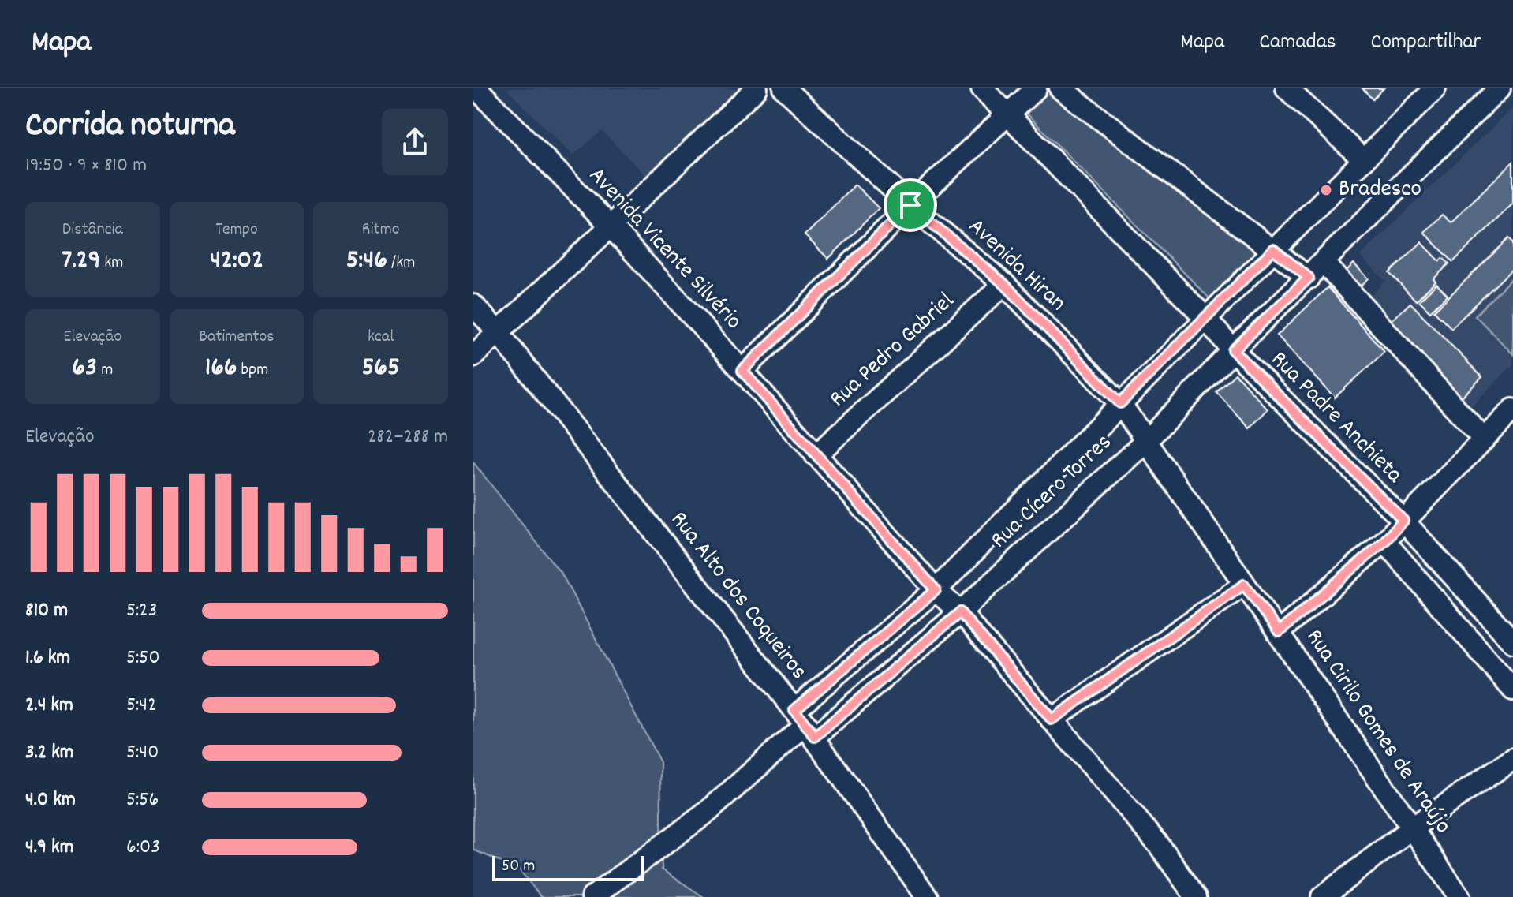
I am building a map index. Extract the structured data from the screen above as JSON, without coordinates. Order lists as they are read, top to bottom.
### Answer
{
  "streets": {
    "street": [
      "Avenida Vicente Silvério",
      "Avenida Hiran",
      "Rua Pedro Gabriel",
      "Rua Padre Anchieta",
      "Rua Cícero Torres",
      "Rua Alto dos Coqueiros",
      "Rua Cirilo Gomes de Araújo"
    ]
  },
  "crossings": [
    ["Avenida Vicente Silvério", "Rua Pedro Gabriel"],
    ["Avenida Vicente Silvério", "Rua Cícero Torres"],
    ["Avenida Hiran", "Rua Pedro Gabriel"],
    ["Avenida Hiran", "Rua Cícero Torres"],
    ["Avenida Hiran", "Rua Cirilo Gomes de Araújo"],
    ["Rua Padre Anchieta", "Rua Cícero Torres"],
    ["Rua Cícero Torres", "Rua Alto dos Coqueiros"],
    ["Rua Cícero Torres", "Rua Cirilo Gomes de Araújo"]
  ],
  "places": ["Bradesco"],
  "scale_bar": "50 m",
  "page": {
    "header": "Mapa",
    "nav": ["Mapa", "Camadas", "Compartilhar"],
    "heading": ["Corrida noturna", "19:50 · 9 × 810 m"],
    "stats": [
      ["Distância", "7.29 km"],
      ["Tempo", "42:02"],
      ["Ritmo", "5:46 /km"],
      ["Elevação", "63 m"],
      ["Batimentos", "166 bpm"],
      ["kcal", "565"]
    ],
    "chart": ["Elevação", "282–288 m"],
    "list": [
      {
        "name": "810 m",
        "note": "5:23"
      },
      {
        "name": "1.6 km",
        "note": "5:50"
      },
      {
        "name": "2.4 km",
        "note": "5:42"
      },
      {
        "name": "3.2 km",
        "note": "5:40"
      },
      {
        "name": "4.0 km",
        "note": "5:56"
      },
      {
        "name": "4.9 km",
        "note": "6:03"
      }
    ],
    "scale": "50 m"
  }
}
